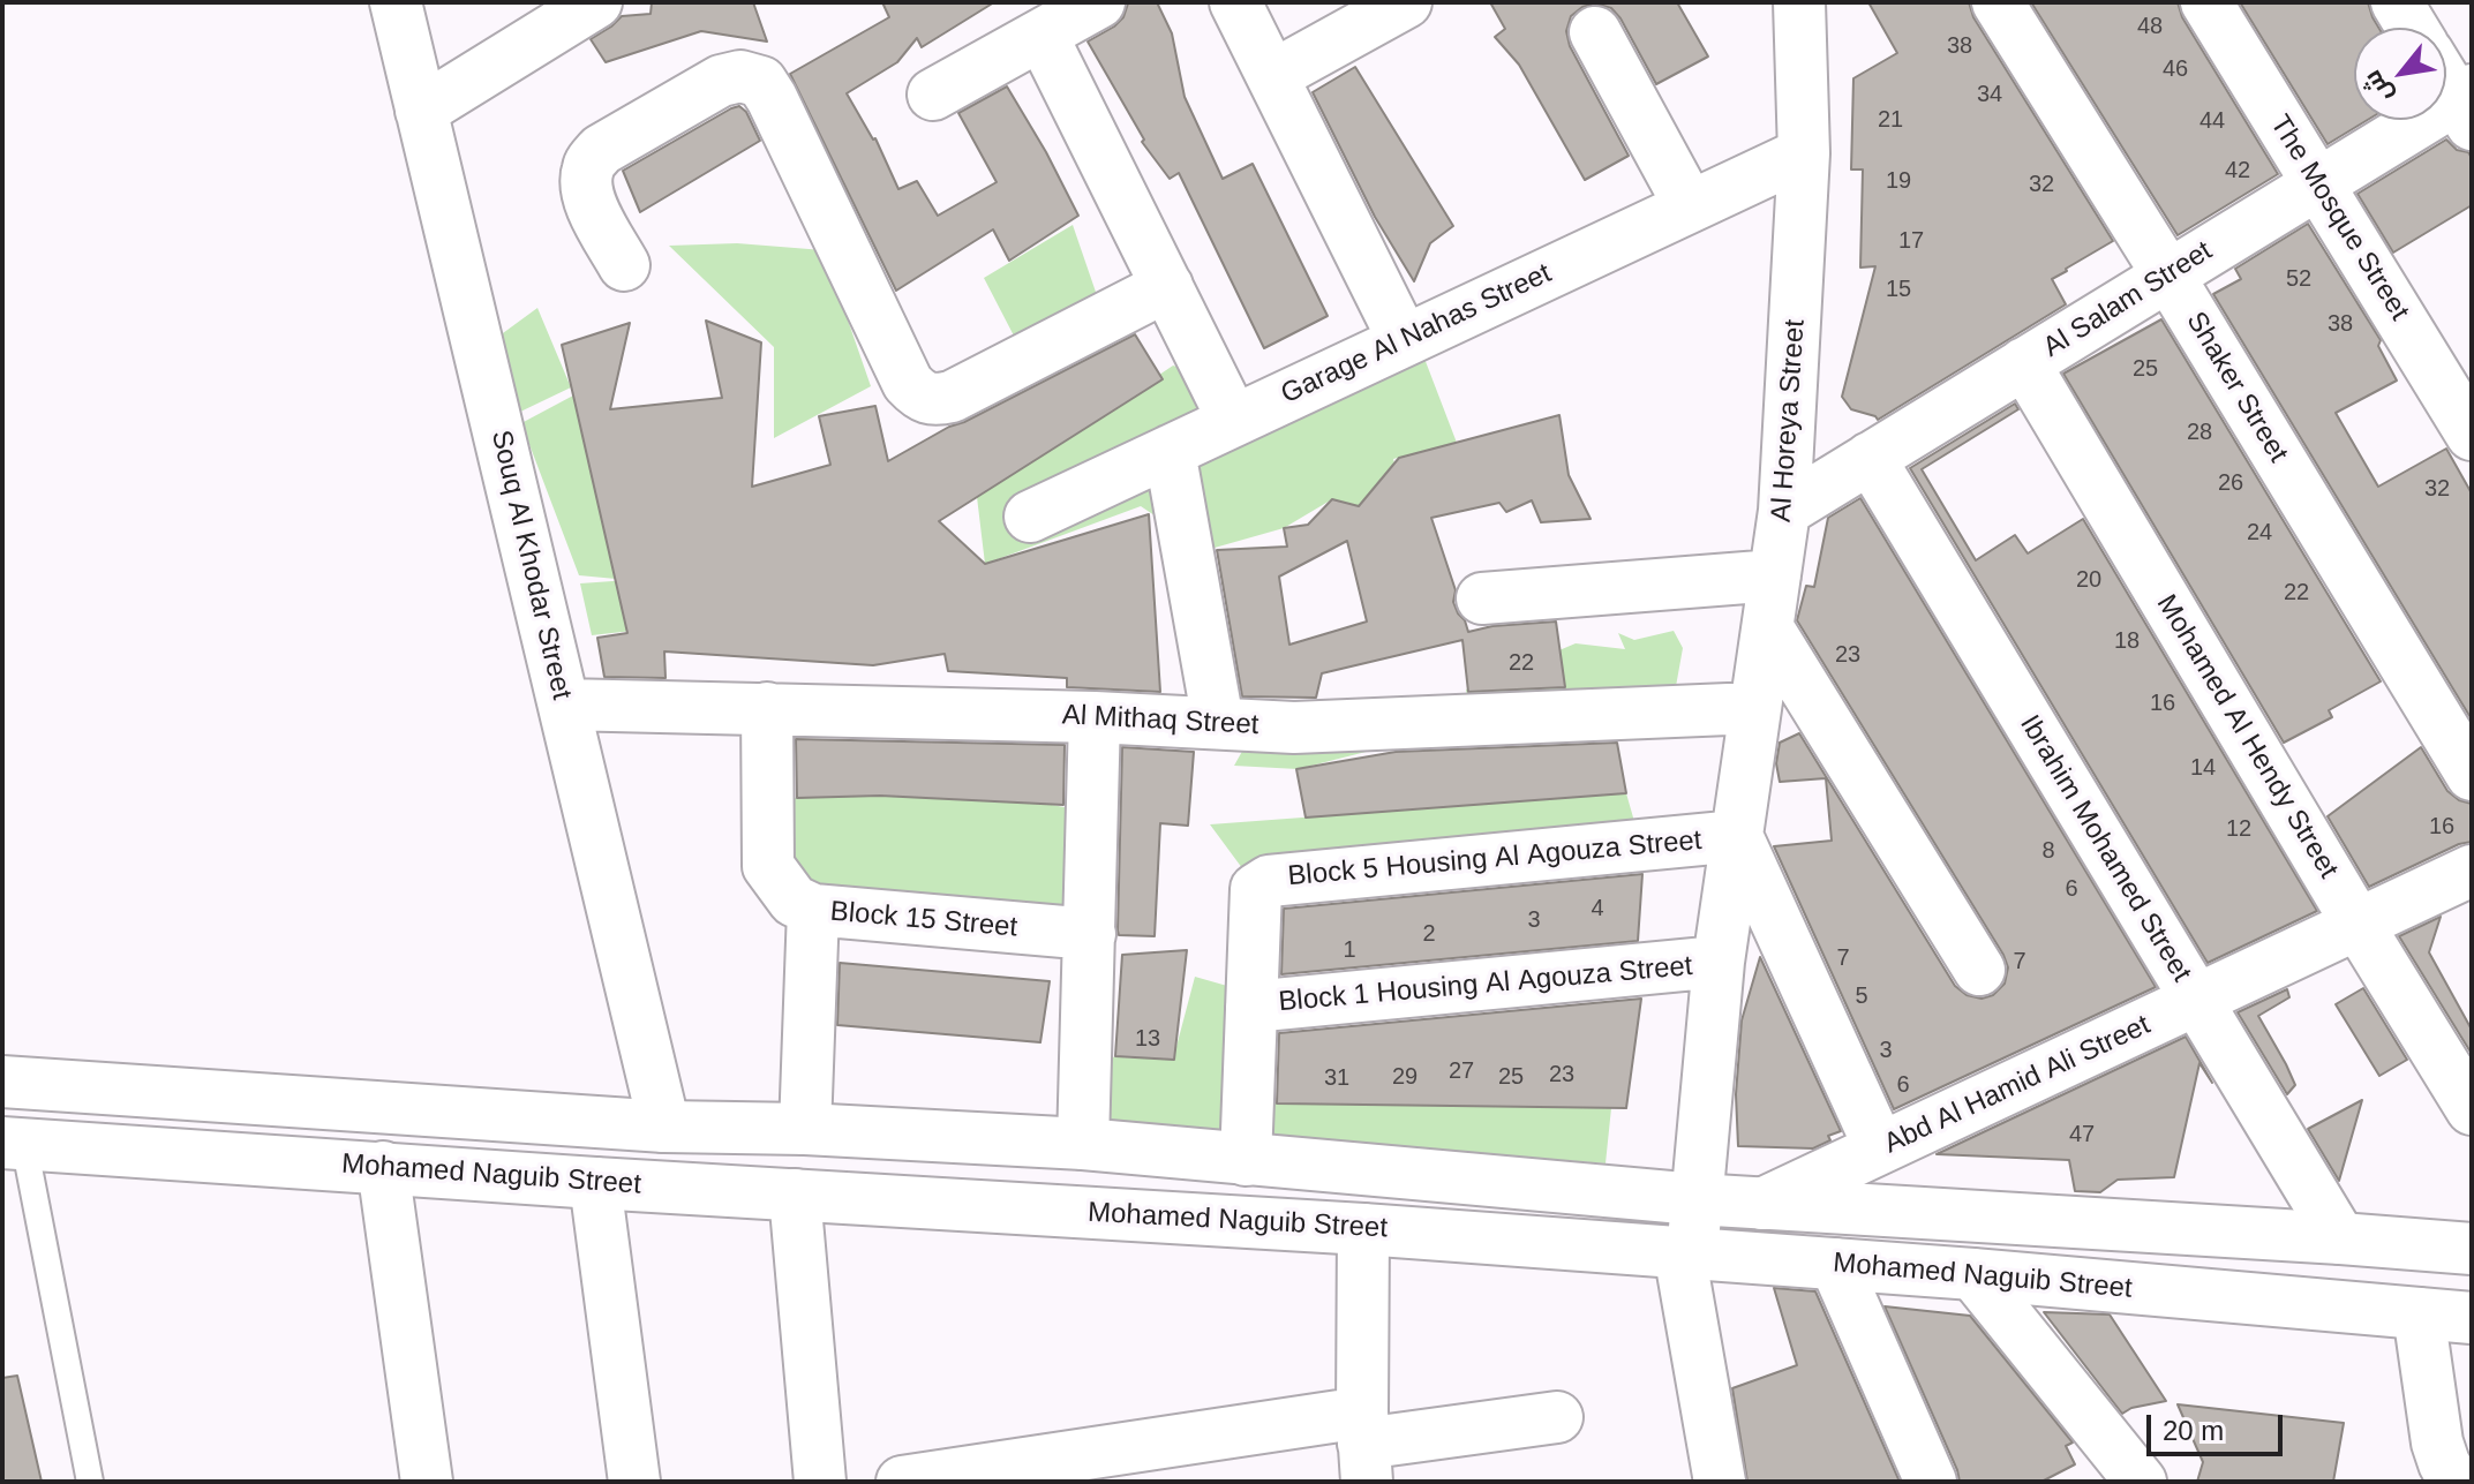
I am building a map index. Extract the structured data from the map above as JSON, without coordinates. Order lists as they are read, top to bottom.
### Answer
{
  "streets": {
    "street": [
      "The Mosque Street",
      "Al Salam Street",
      "Garage Al Nahas Street",
      "Shaker Street",
      "Al Horeya Street",
      "Souq Al Khodar Street",
      "Al Mithaq Street",
      "Mohamed Al Hendy Street",
      "Ibrahim Mohamed Street",
      "Block 5 Housing Al Agouza Street",
      "Block 15 Street",
      "Block 1 Housing Al Agouza Street",
      "Abd Al Hamid Ali Street",
      "Mohamed Naguib Street"
    ]
  },
  "crossings": [
    ["The Mosque Street", "Al Salam Street"],
    ["Al Salam Street", "Shaker Street"],
    ["Al Salam Street", "Al Horeya Street"],
    ["Al Salam Street", "Mohamed Al Hendy Street"],
    ["Al Salam Street", "Ibrahim Mohamed Street"],
    ["Garage Al Nahas Street", "Al Horeya Street"],
    ["Al Horeya Street", "Al Mithaq Street"],
    ["Al Horeya Street", "Block 5 Housing Al Agouza Street"],
    ["Al Horeya Street", "Block 1 Housing Al Agouza Street"],
    ["Al Horeya Street", "Mohamed Naguib Street"],
    ["Souq Al Khodar Street", "Al Mithaq Street"],
    ["Souq Al Khodar Street", "Mohamed Naguib Street"],
    ["Al Mithaq Street", "Block 15 Street"],
    ["Mohamed Al Hendy Street", "Abd Al Hamid Ali Street"],
    ["Ibrahim Mohamed Street", "Abd Al Hamid Ali Street"],
    ["Ibrahim Mohamed Street", "Mohamed Naguib Street"],
    ["Block 5 Housing Al Agouza Street", "Block 1 Housing Al Agouza Street"],
    ["Abd Al Hamid Ali Street", "Mohamed Naguib Street"]
  ],
  "house_numbers": [
    "48",
    "38",
    "46",
    "34",
    "21",
    "44",
    "42",
    "19",
    "32",
    "17",
    "52",
    "15",
    "38",
    "25",
    "28",
    "26",
    "32",
    "24",
    "20",
    "22",
    "18",
    "23",
    "22",
    "16",
    "14",
    "16",
    "12",
    "8",
    "6",
    "4",
    "3",
    "2",
    "1",
    "7",
    "7",
    "5",
    "13",
    "3",
    "27",
    "23",
    "29",
    "25",
    "31",
    "6",
    "47"
  ],
  "scale_bar": "20 m",
  "north": "bottom left"
}
